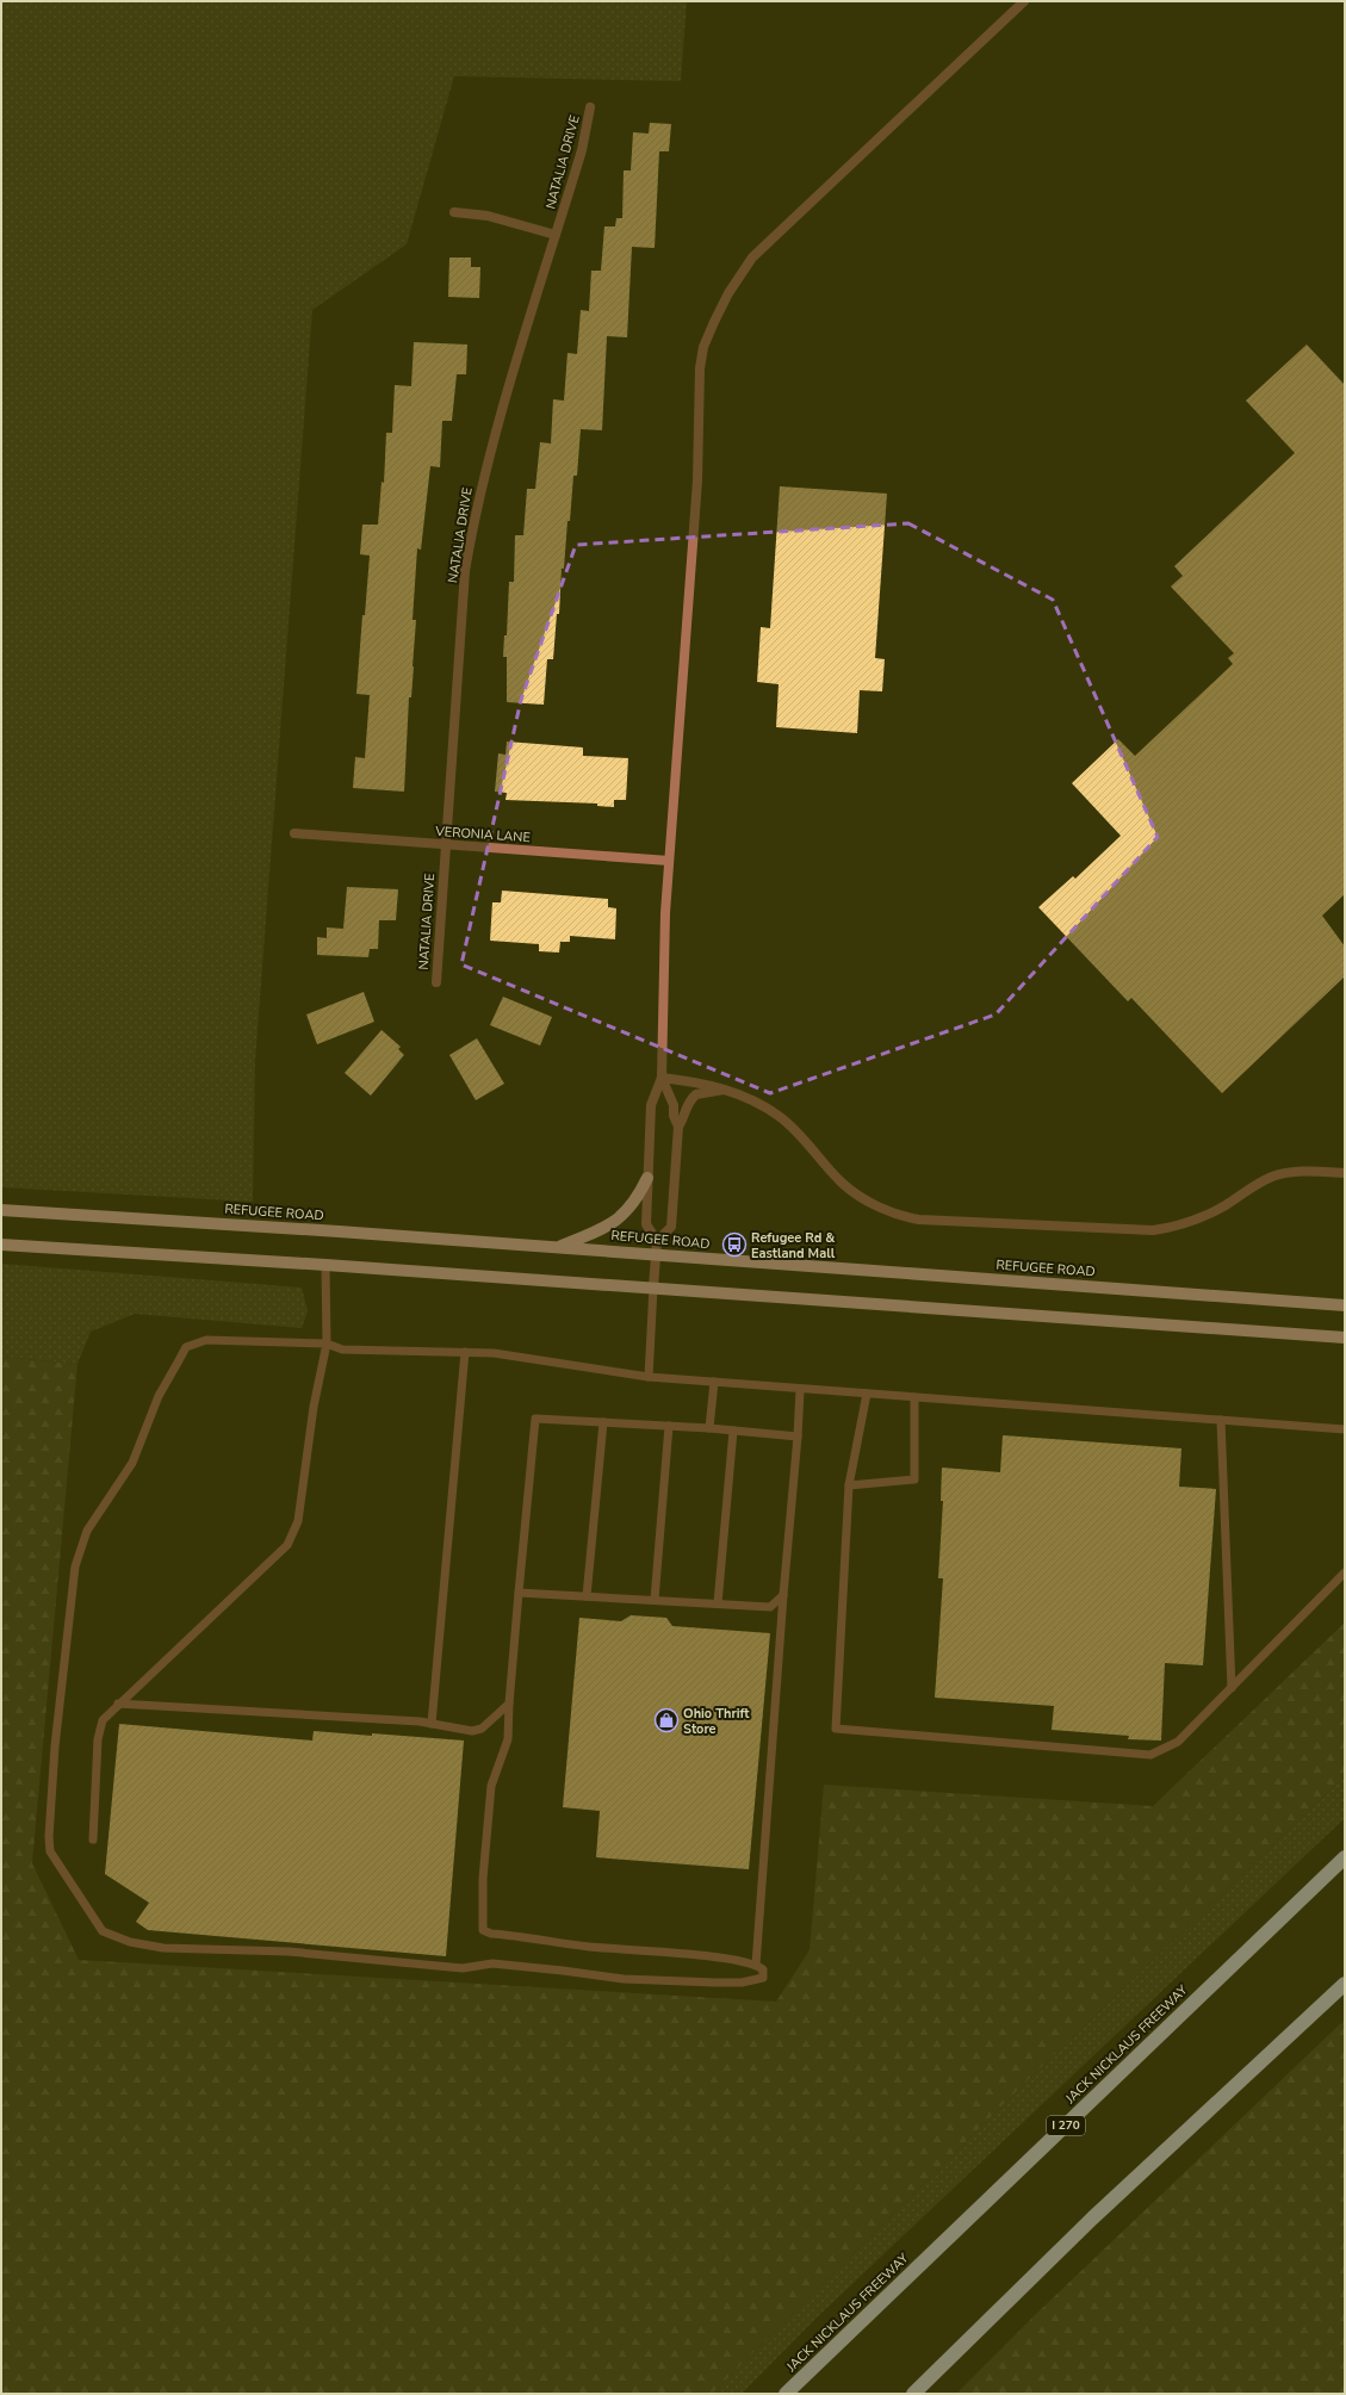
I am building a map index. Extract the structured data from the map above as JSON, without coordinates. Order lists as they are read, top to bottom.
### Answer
{
  "streets": {
    "highway": ["JACK NICKLAUS FREEWAY", "I 270"],
    "main road": ["REFUGEE ROAD"],
    "street": ["NATALIA DRIVE", "VERONIA LANE"]
  },
  "crossings": [
    ["NATALIA DRIVE", "VERONIA LANE"]
  ],
  "places": {
    "bus stop": ["Refugee Rd & Eastland Mall"],
    "shop": ["Ohio Thrift Store"]
  }
}
